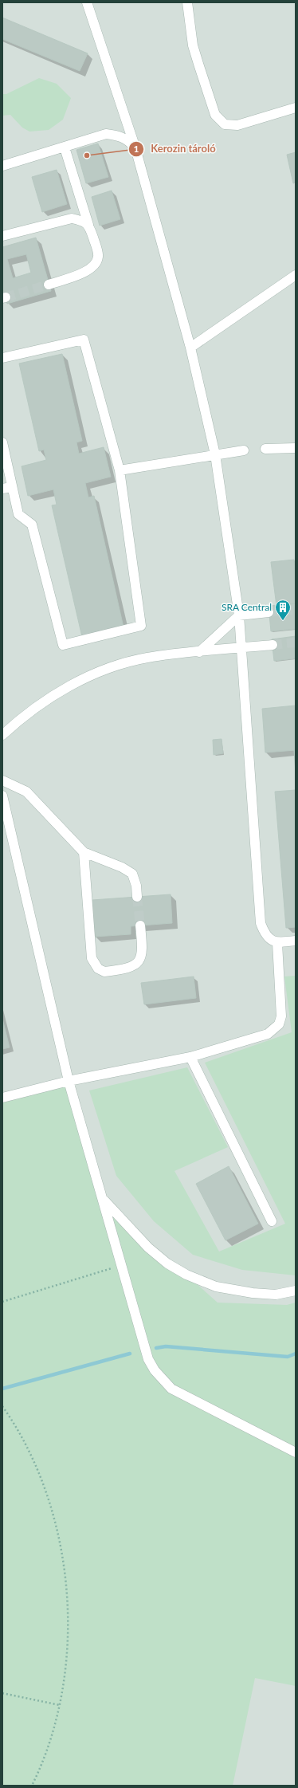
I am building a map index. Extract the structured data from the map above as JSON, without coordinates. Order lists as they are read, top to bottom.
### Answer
{
  "places": {
    "other": ["Kerozin tároló"],
    "building": ["SRA Central"]
  }
}
